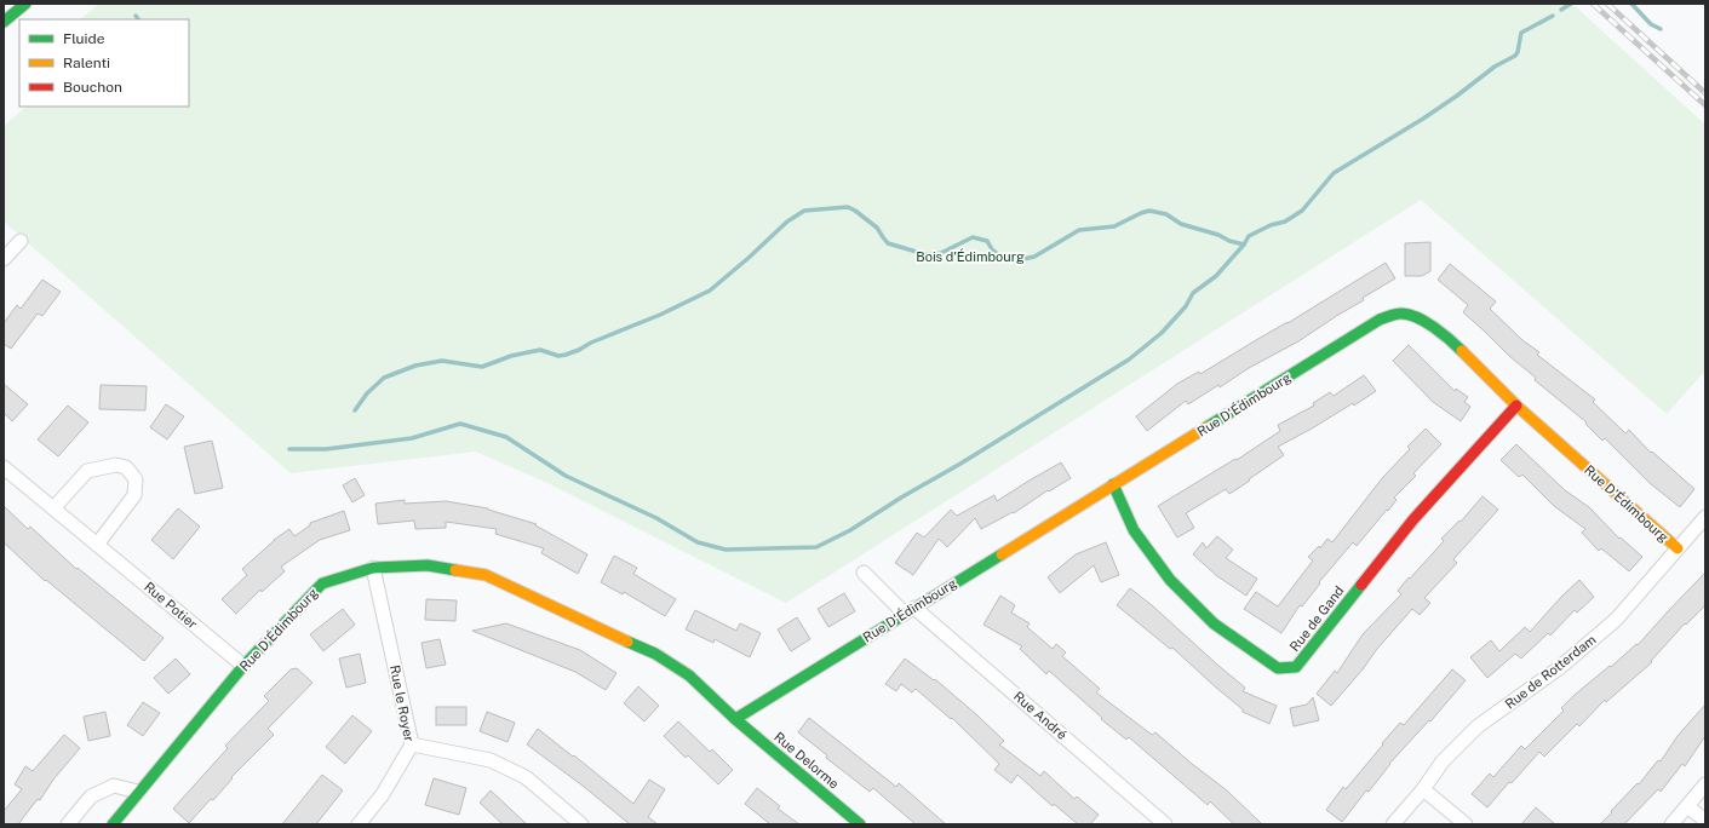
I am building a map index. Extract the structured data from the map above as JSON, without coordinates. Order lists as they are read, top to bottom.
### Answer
{
  "streets": {
    "main road": ["Rue D'Édimbourg", "Rue de Gand", "Rue Delorme"],
    "street": [
      "Rue Potier",
      "Rue de Rotterdam",
      "Rue le Royer",
      "Rue André"
    ]
  },
  "crossings": [
    ["Rue D'Édimbourg", "Rue Potier"],
    ["Rue D'Édimbourg", "Rue de Gand"],
    ["Rue D'Édimbourg", "Rue de Rotterdam"],
    ["Rue D'Édimbourg", "Rue le Royer"],
    ["Rue D'Édimbourg", "Rue André"],
    ["Rue D'Édimbourg", "Rue Delorme"]
  ],
  "parks": ["Bois d'Édimbourg"],
  "legend": ["Fluide", "Ralenti", "Bouchon"]
}
